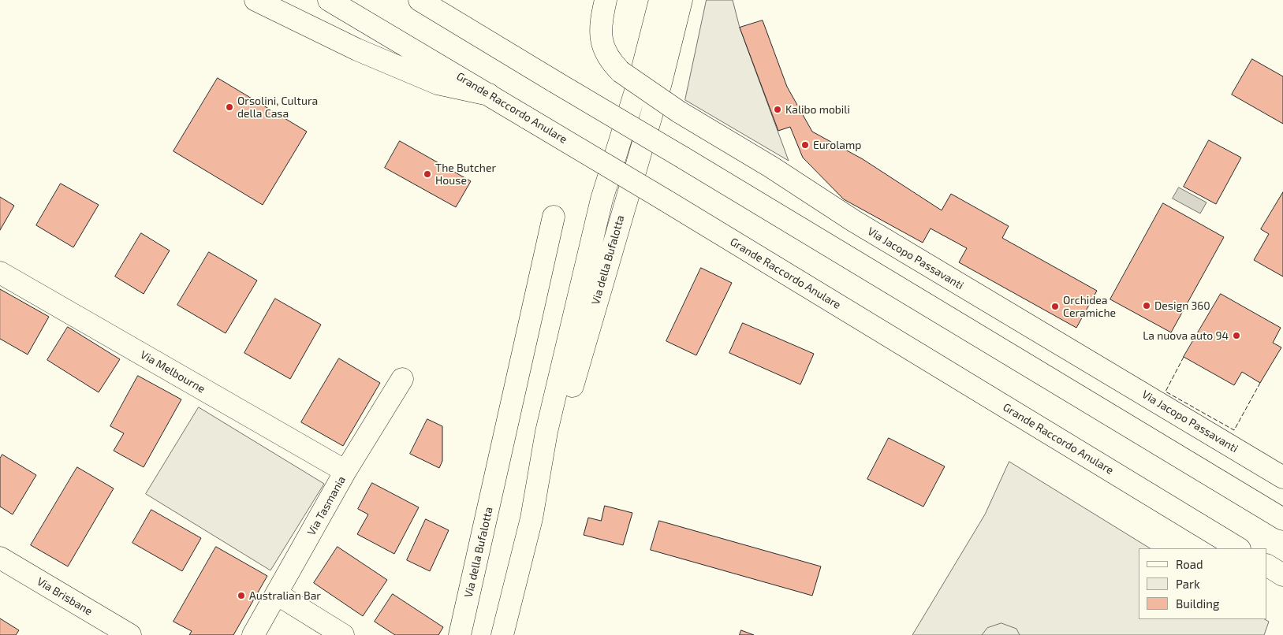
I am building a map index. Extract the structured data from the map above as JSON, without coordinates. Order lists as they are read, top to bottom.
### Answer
{
  "streets": {
    "main road": [
      "Grande Raccordo Anulare",
      "Via Jacopo Passavanti",
      "Via della Bufalotta",
      "Via Melbourne",
      "Via Tasmania",
      "Via Brisbane"
    ]
  },
  "crossings": [
    ["Via Melbourne", "Via Tasmania"]
  ],
  "places": [
    "Orsolini, Cultura della Casa",
    "Kalibo mobili",
    "Eurolamp",
    "The Butcher House",
    "Design 360",
    "Orchidea Ceramiche",
    "La nuova auto 94",
    "Australian Bar"
  ],
  "legend": ["Road", "Park", "Building"]
}
